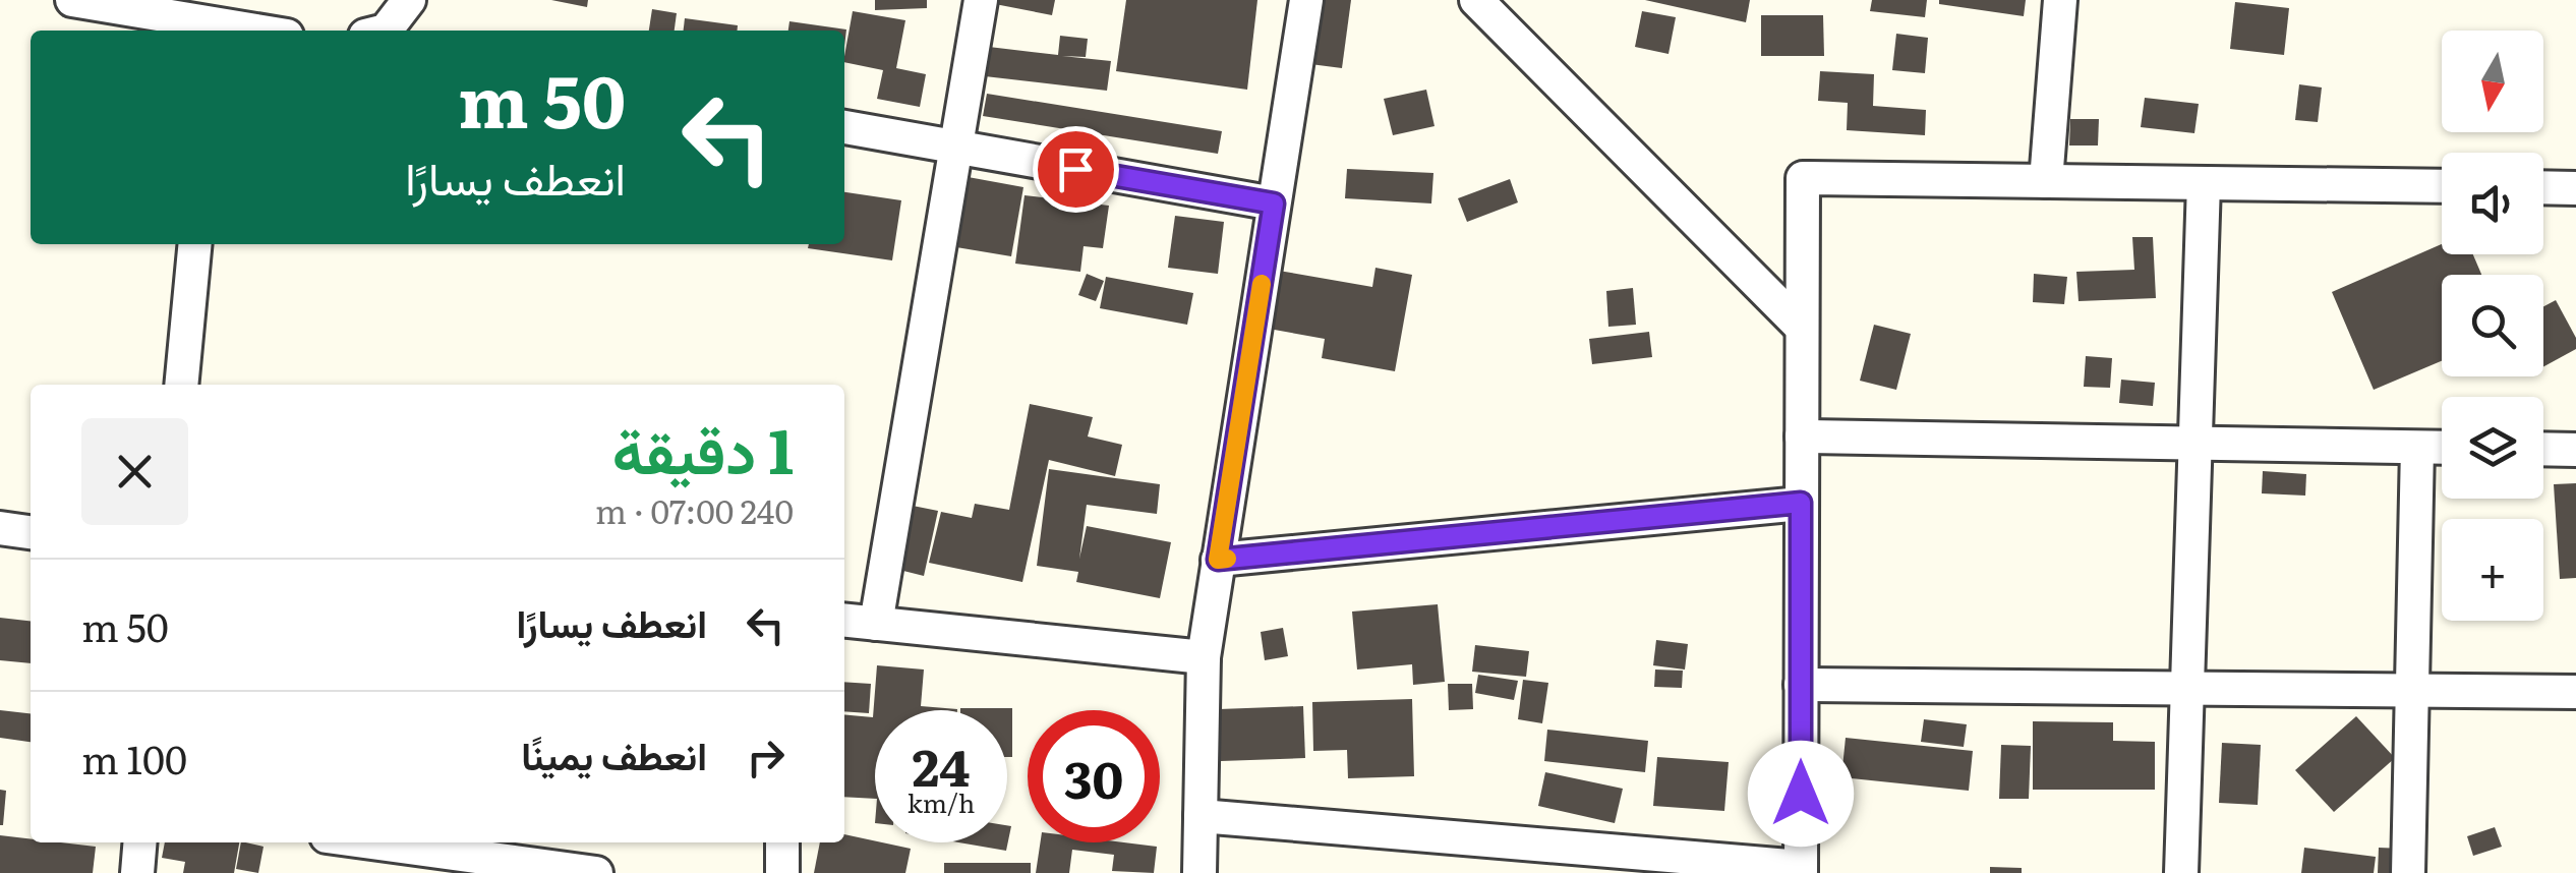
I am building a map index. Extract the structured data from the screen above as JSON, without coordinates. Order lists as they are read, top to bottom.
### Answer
{
  "north": "bottom",
  "page": {
    "map_buttons": "+",
    "turn": ["50 m", "انعطف يسارًا"],
    "heading": ["1 دقيقة", "240 m · 07:00"],
    "list": [
      {
        "name": "انعطف يسارًا",
        "value": "50 m"
      },
      {
        "name": "انعطف يمينًا",
        "value": "100 m"
      }
    ],
    "speed": "24 km/h",
    "limit": "30"
  }
}
